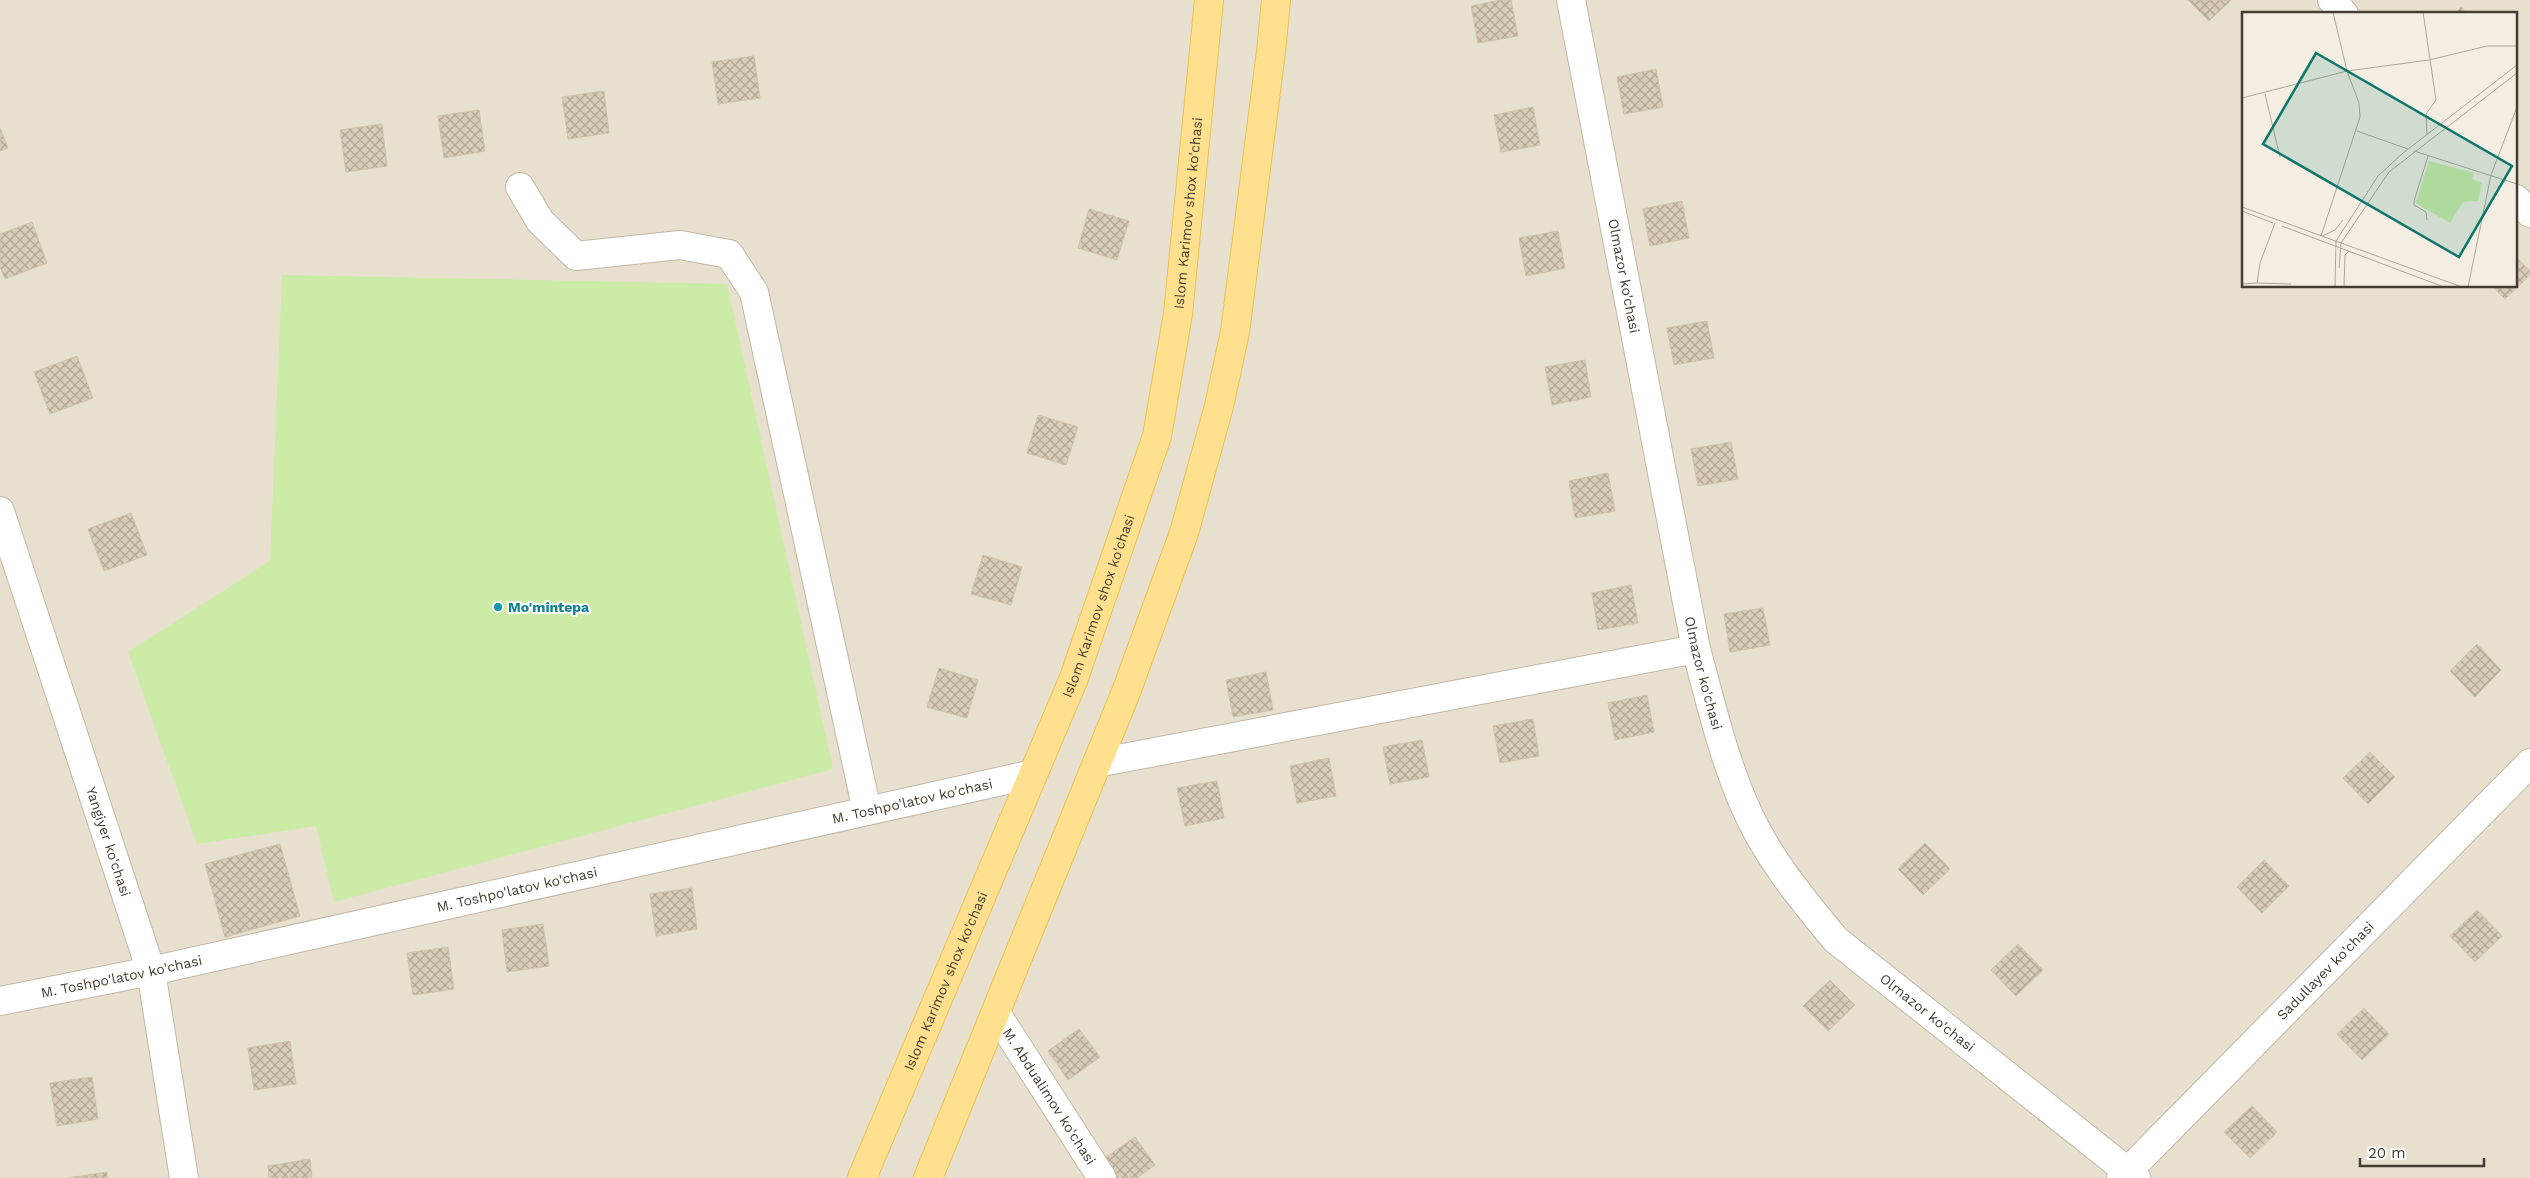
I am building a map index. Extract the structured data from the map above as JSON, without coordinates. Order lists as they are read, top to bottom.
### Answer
{
  "streets": {
    "main road": ["Islom Karimov shox ko'chasi"],
    "street": [
      "Olmazor ko'chasi",
      "M. Toshpo'latov ko'chasi",
      "Yangiyer ko'chasi",
      "Sadullayev ko'chasi",
      "M. Abdualimov ko'chasi"
    ]
  },
  "crossings": [
    ["Islom Karimov shox ko'chasi", "M. Toshpo'latov ko'chasi"],
    ["Olmazor ko'chasi", "Sadullayev ko'chasi"],
    ["M. Toshpo'latov ko'chasi", "Yangiyer ko'chasi"]
  ],
  "places": ["Mo'mintepa"],
  "scale_bar": "20 m"
}
